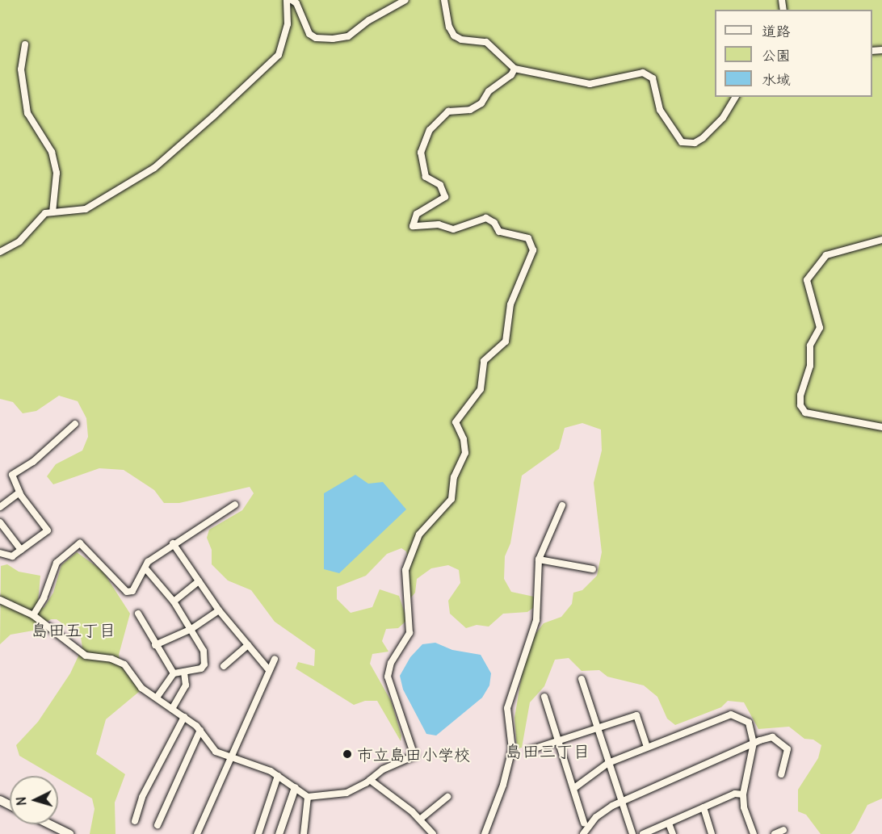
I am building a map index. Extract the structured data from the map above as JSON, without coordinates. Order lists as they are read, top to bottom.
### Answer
{
  "districts": ["島田五丁目", "島田三丁目"],
  "places": ["市立島田小学校"],
  "legend": ["道路", "公園", "水域"],
  "north": "left"
}
